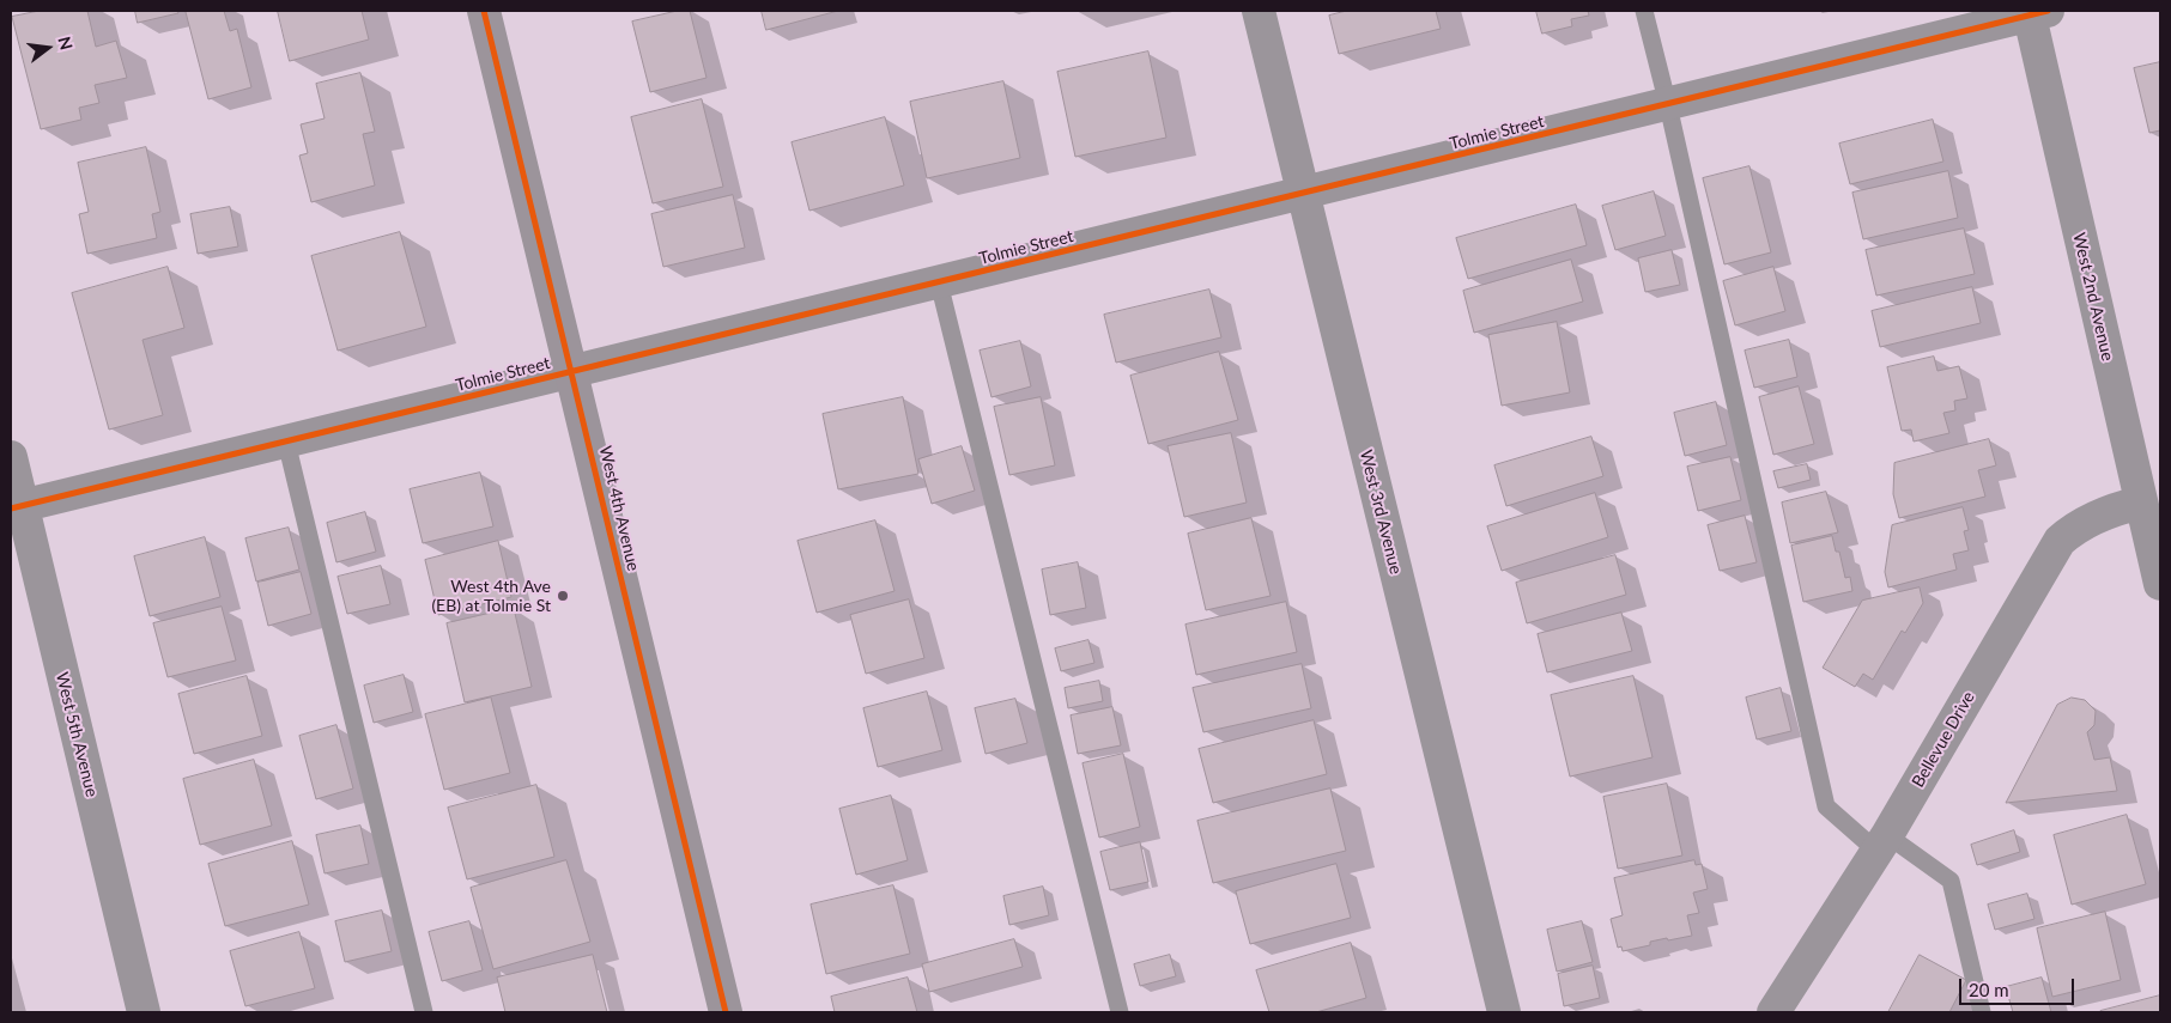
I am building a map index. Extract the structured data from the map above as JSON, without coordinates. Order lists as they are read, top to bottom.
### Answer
{
  "streets": {
    "main road": ["West 4th Avenue"],
    "street": [
      "Tolmie Street",
      "West 2nd Avenue",
      "West 3rd Avenue",
      "West 5th Avenue",
      "Bellevue Drive"
    ]
  },
  "crossings": [
    ["Tolmie Street", "West 2nd Avenue"],
    ["Tolmie Street", "West 4th Avenue"],
    ["Tolmie Street", "West 3rd Avenue"],
    ["Tolmie Street", "West 5th Avenue"],
    ["West 2nd Avenue", "Bellevue Drive"]
  ],
  "places": ["West 4th Ave (EB) at Tolmie St"],
  "scale_bar": "20 m",
  "north": "right"
}
